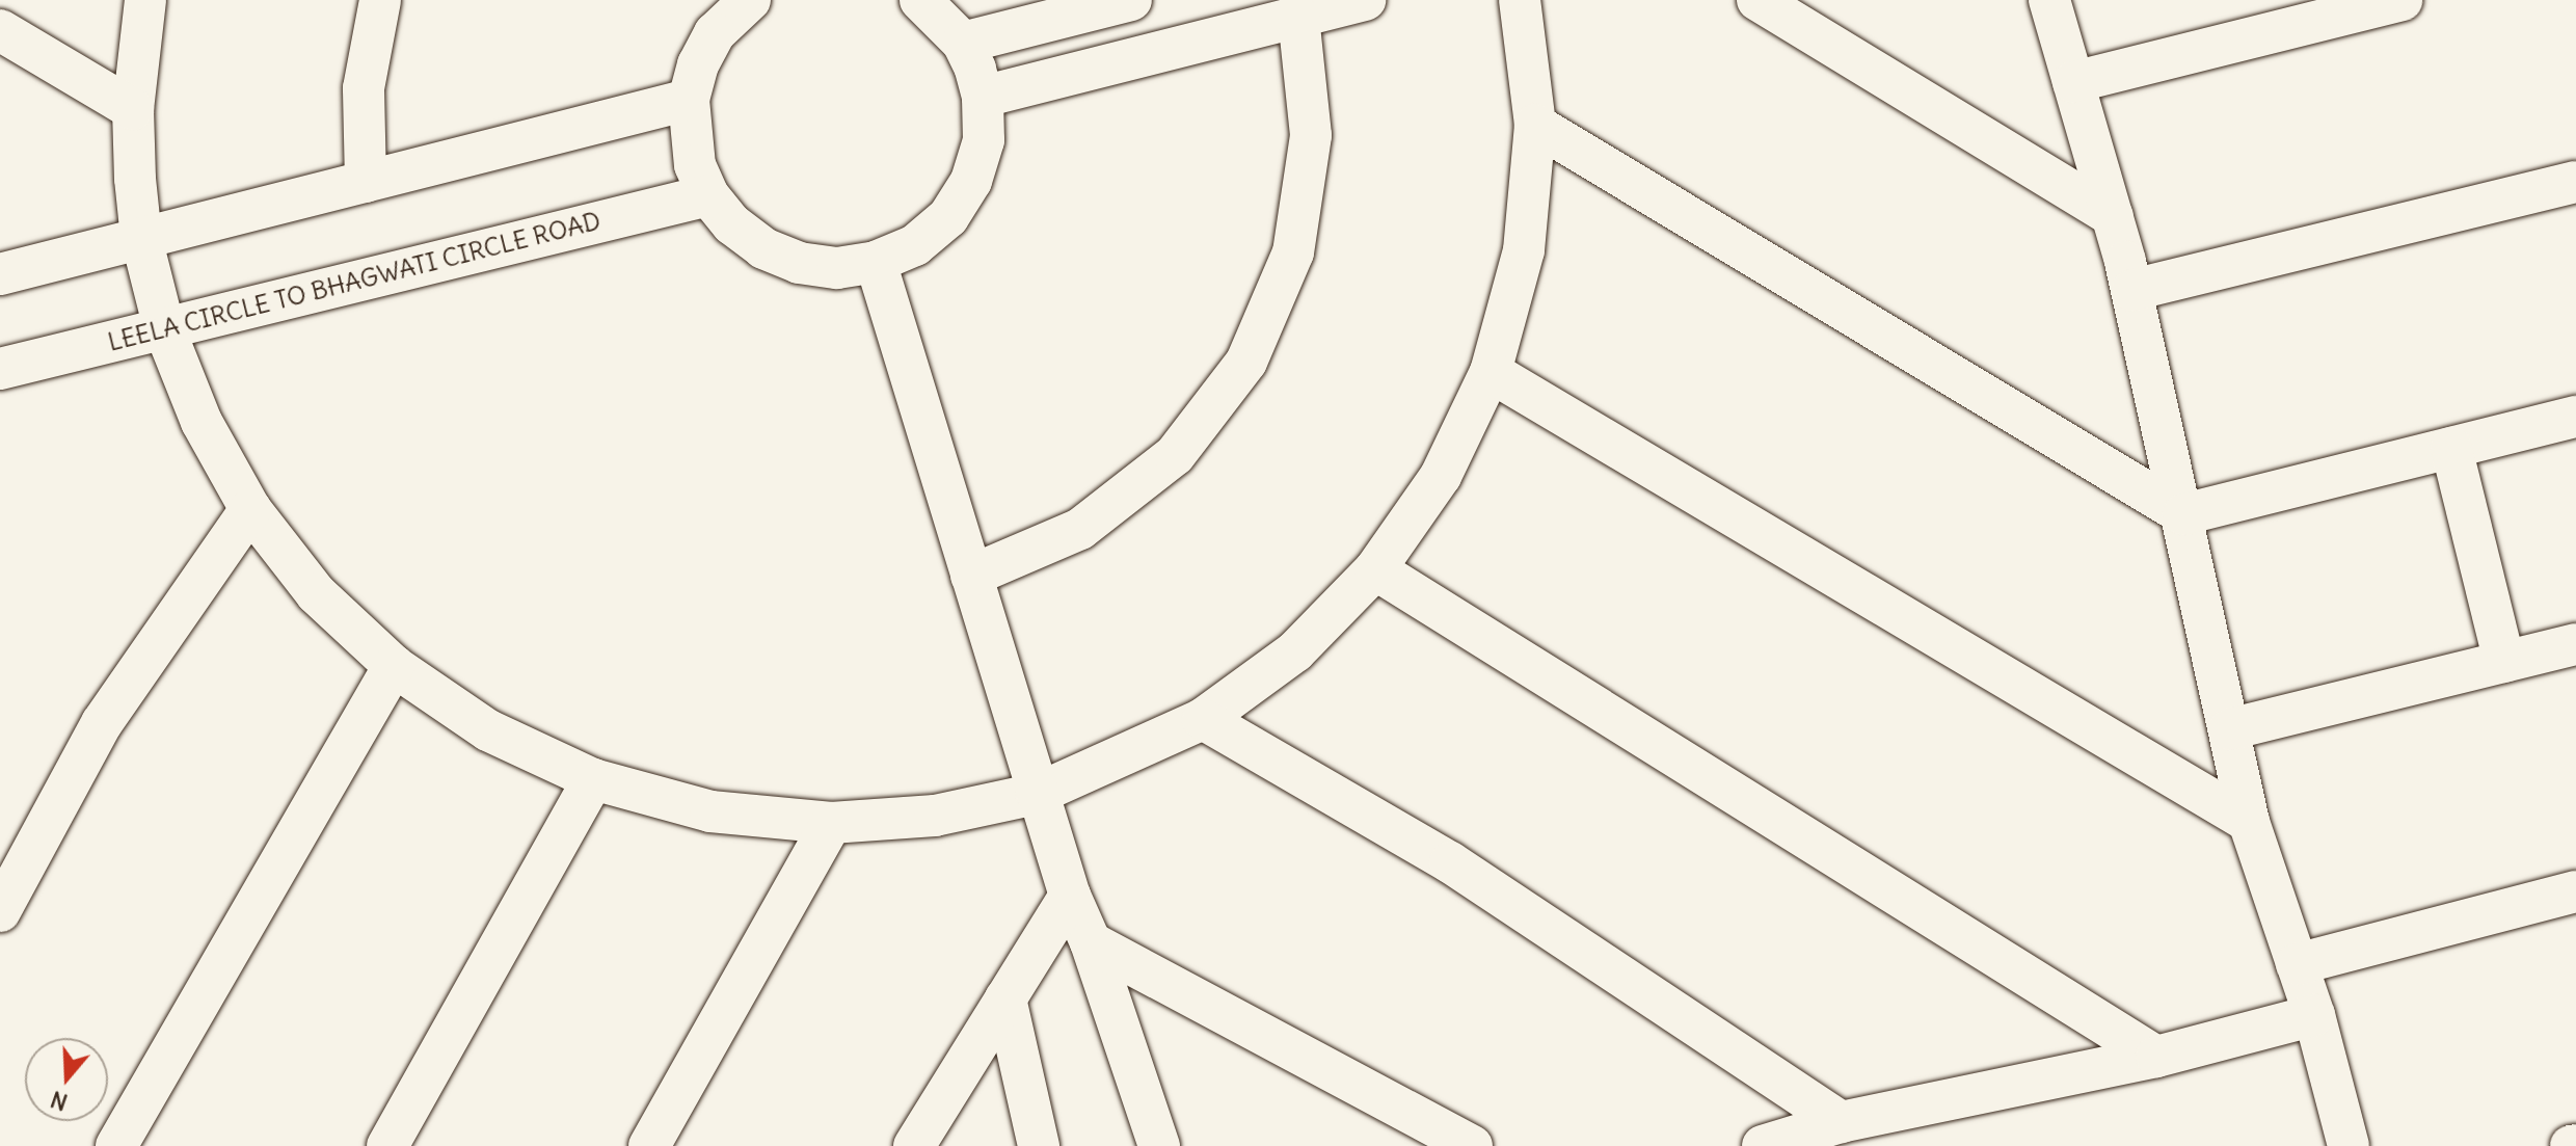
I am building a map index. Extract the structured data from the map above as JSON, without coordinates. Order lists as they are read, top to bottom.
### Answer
{
  "streets": {
    "street": ["LEELA CIRCLE TO BHAGWATI CIRCLE ROAD"]
  },
  "north": "bottom"
}
